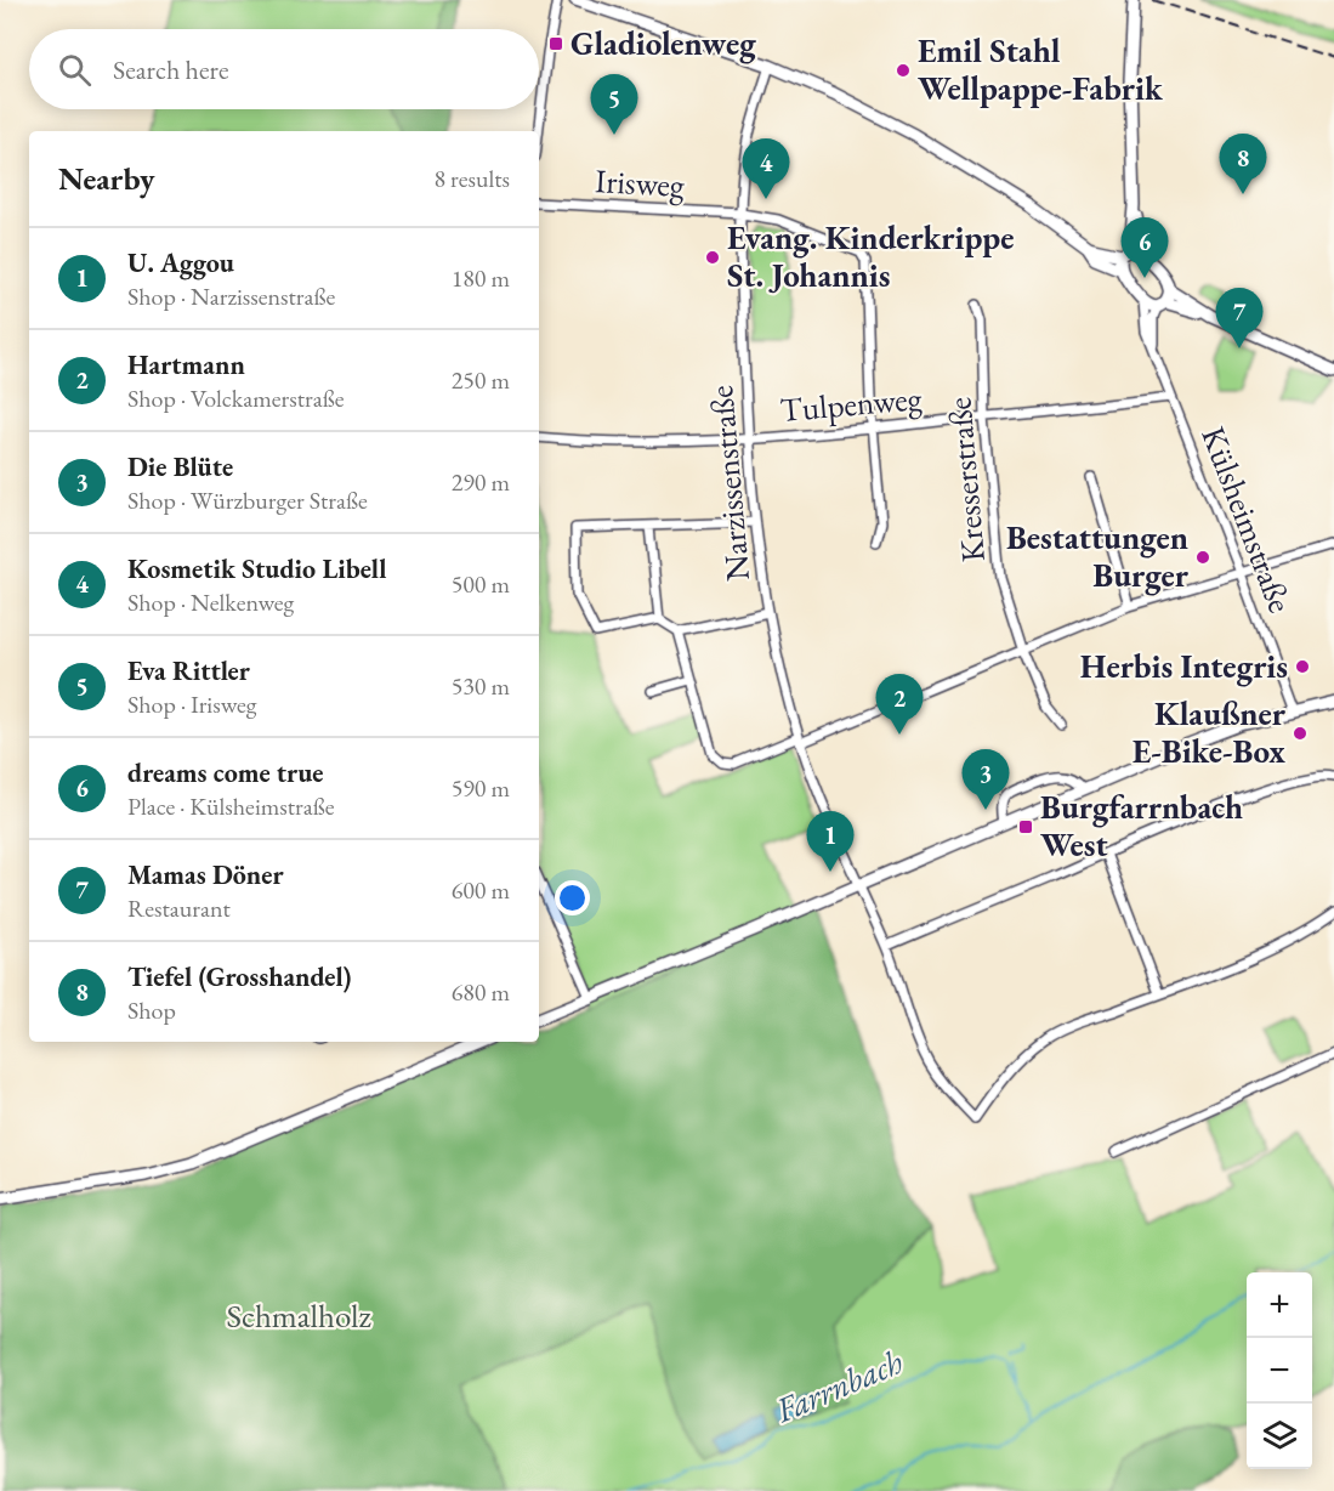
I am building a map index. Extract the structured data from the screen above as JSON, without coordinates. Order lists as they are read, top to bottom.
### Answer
{
  "streets": {
    "street": [
      "Irisweg",
      "Tulpenweg",
      "Kresserstraße",
      "Narzissenstraße",
      "Külsheimstraße"
    ]
  },
  "crossings": [
    ["Irisweg", "Tulpenweg"],
    ["Irisweg", "Narzissenstraße"],
    ["Tulpenweg", "Kresserstraße"],
    ["Tulpenweg", "Narzissenstraße"],
    ["Tulpenweg", "Külsheimstraße"]
  ],
  "water": ["Farrnbach"],
  "parks": ["Schmalholz"],
  "places": {
    "transit": ["Gladiolenweg", "Burgfarrnbach West"],
    "other": [
      "Emil Stahl Wellpappe-Fabrik",
      "Evang. Kinderkrippe St. Johannis",
      "Bestattungen Burger",
      "Herbis Integris",
      "Klaußner E-Bike-Box"
    ]
  },
  "page": {
    "search": "Search here",
    "pins": [
      "5",
      "8",
      "4",
      "6",
      "7",
      "2",
      "3",
      "1"
    ],
    "heading": ["Nearby", "8 results"],
    "list": [
      {
        "mark": "1",
        "name": "U. Aggou",
        "note": "Shop · Narzissenstraße",
        "value": "180 m"
      },
      {
        "mark": "2",
        "name": "Hartmann",
        "note": "Shop · Volckamerstraße",
        "value": "250 m"
      },
      {
        "mark": "3",
        "name": "Die Blüte",
        "note": "Shop · Würzburger Straße",
        "value": "290 m"
      },
      {
        "mark": "4",
        "name": "Kosmetik Studio Libell",
        "note": "Shop · Nelkenweg",
        "value": "500 m"
      },
      {
        "mark": "5",
        "name": "Eva Rittler",
        "note": "Shop · Irisweg",
        "value": "530 m"
      },
      {
        "mark": "6",
        "name": "dreams come true",
        "note": "Place · Külsheimstraße",
        "value": "590 m"
      },
      {
        "mark": "7",
        "name": "Mamas Döner",
        "note": "Restaurant",
        "value": "600 m"
      },
      {
        "mark": "8",
        "name": "Tiefel (Grosshandel)",
        "note": "Shop",
        "value": "680 m"
      }
    ],
    "map_buttons": ["+", "−"]
  }
}
